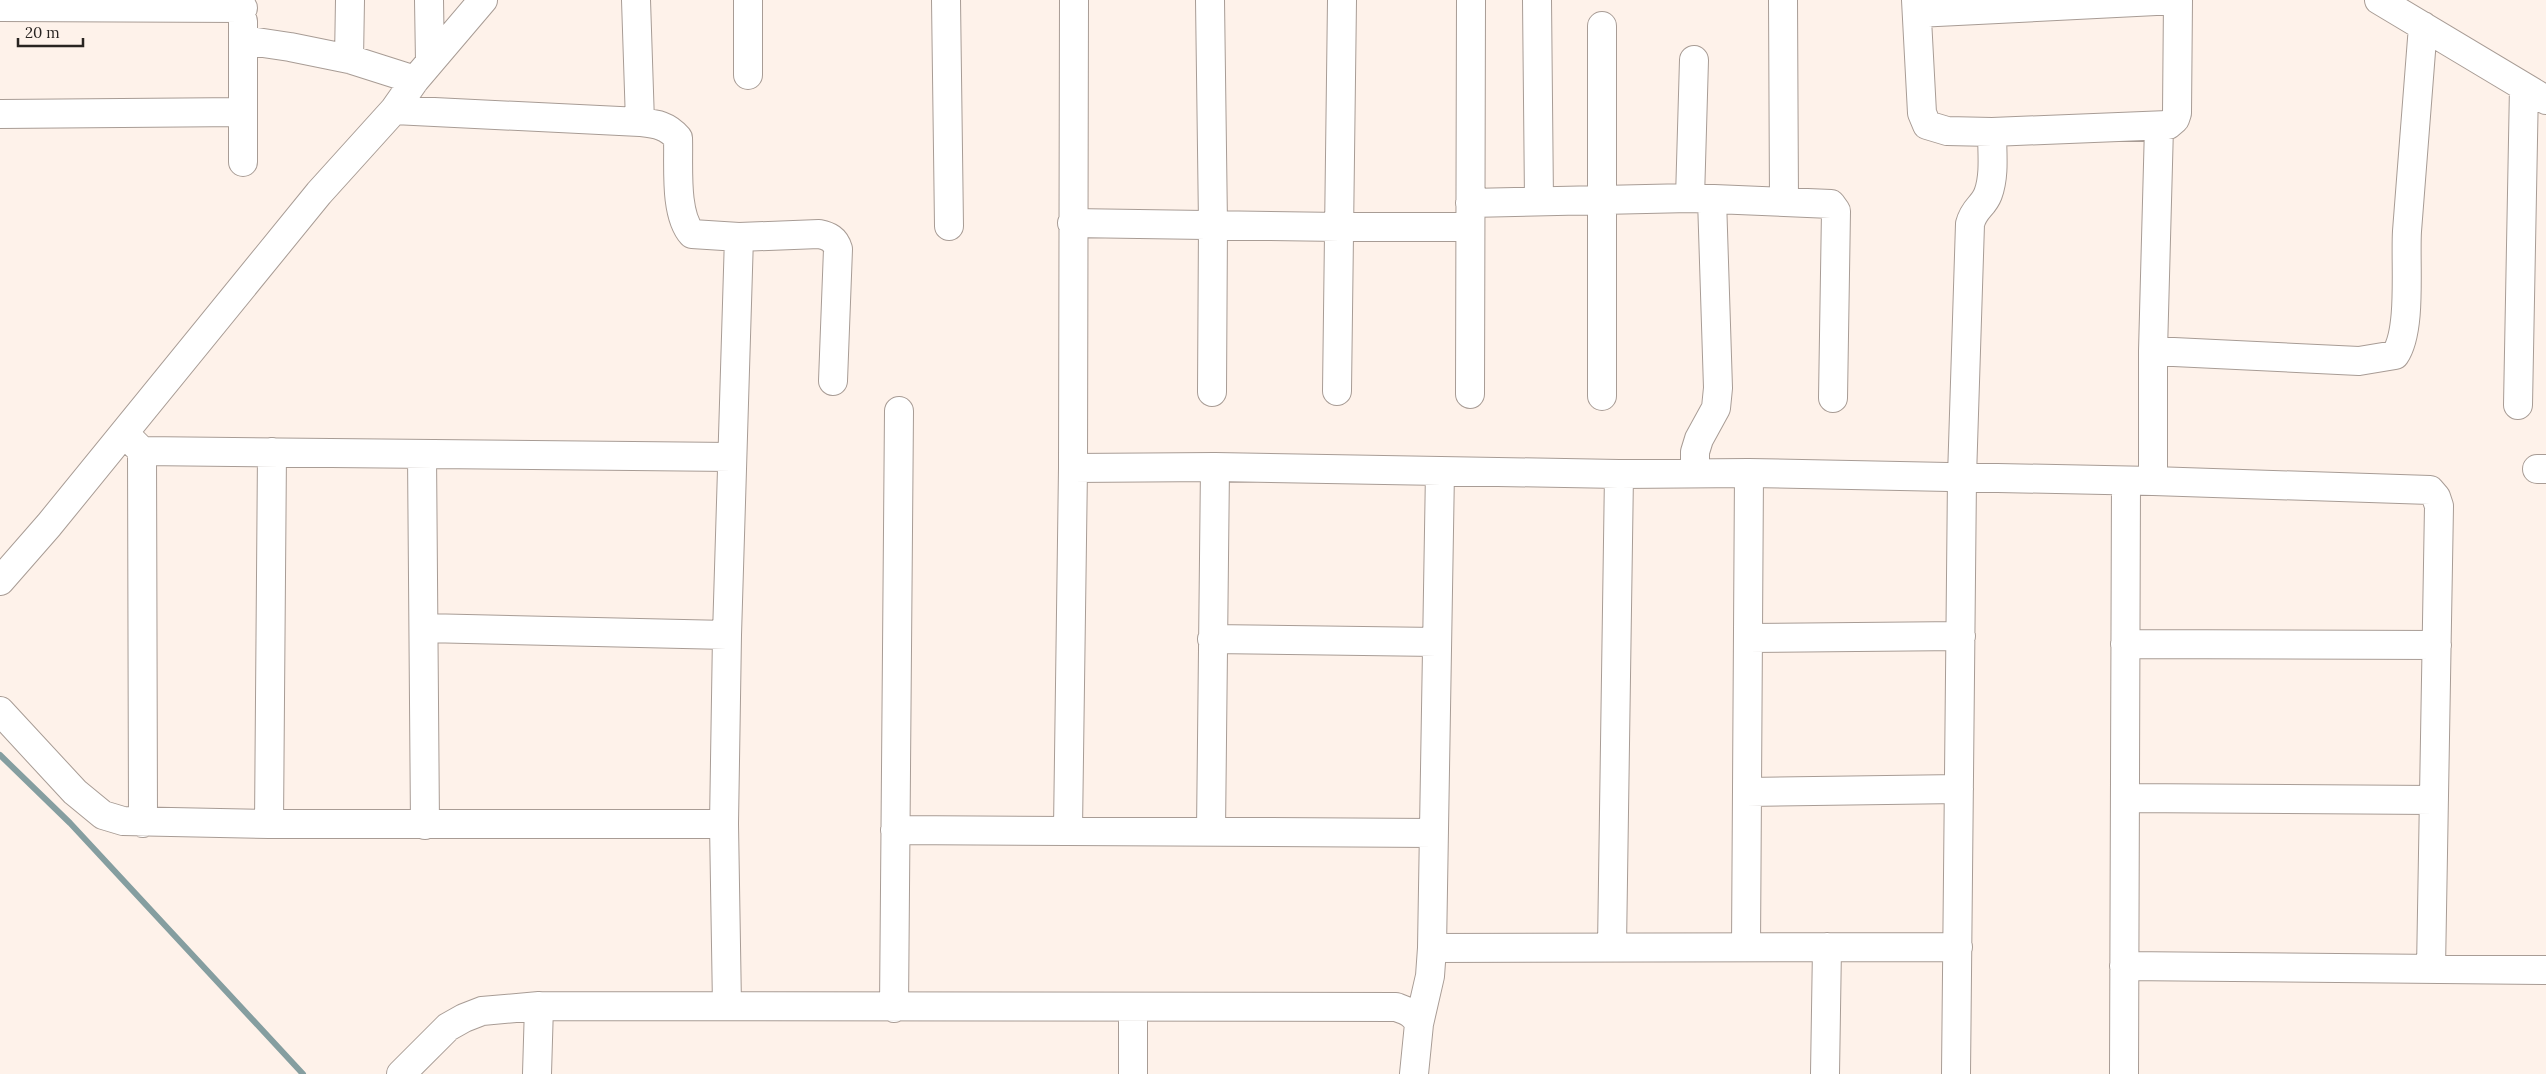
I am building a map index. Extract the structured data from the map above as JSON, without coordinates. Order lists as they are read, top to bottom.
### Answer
{
  "scale_bar": "20 m"
}
